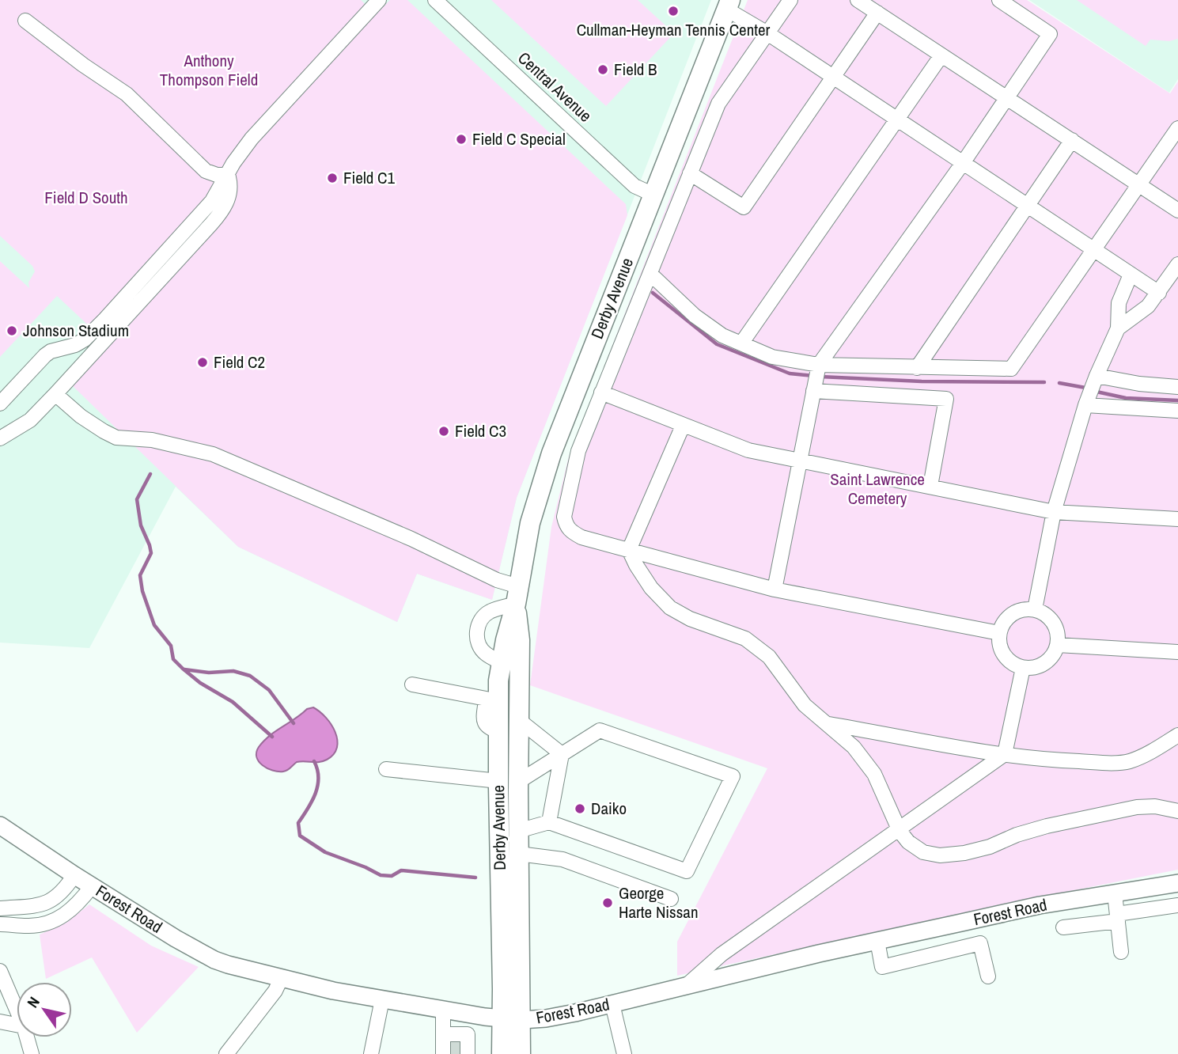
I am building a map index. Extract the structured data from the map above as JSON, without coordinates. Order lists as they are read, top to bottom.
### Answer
{
  "streets": {
    "highway": ["Derby Avenue"],
    "main road": ["Forest Road"],
    "street": ["Central Avenue"]
  },
  "crossings": [
    ["Central Avenue", "Derby Avenue"],
    ["Derby Avenue", "Forest Road"]
  ],
  "parks": ["Anthony Thompson Field", "Field D South", "Saint Lawrence Cemetery"],
  "places": [
    "Cullman-Heyman Tennis Center",
    "Field B",
    "Field C Special",
    "Field C1",
    "Johnson Stadium",
    "Field C2",
    "Field C3",
    "Daiko",
    "George Harte Nissan"
  ],
  "north": "top left"
}
